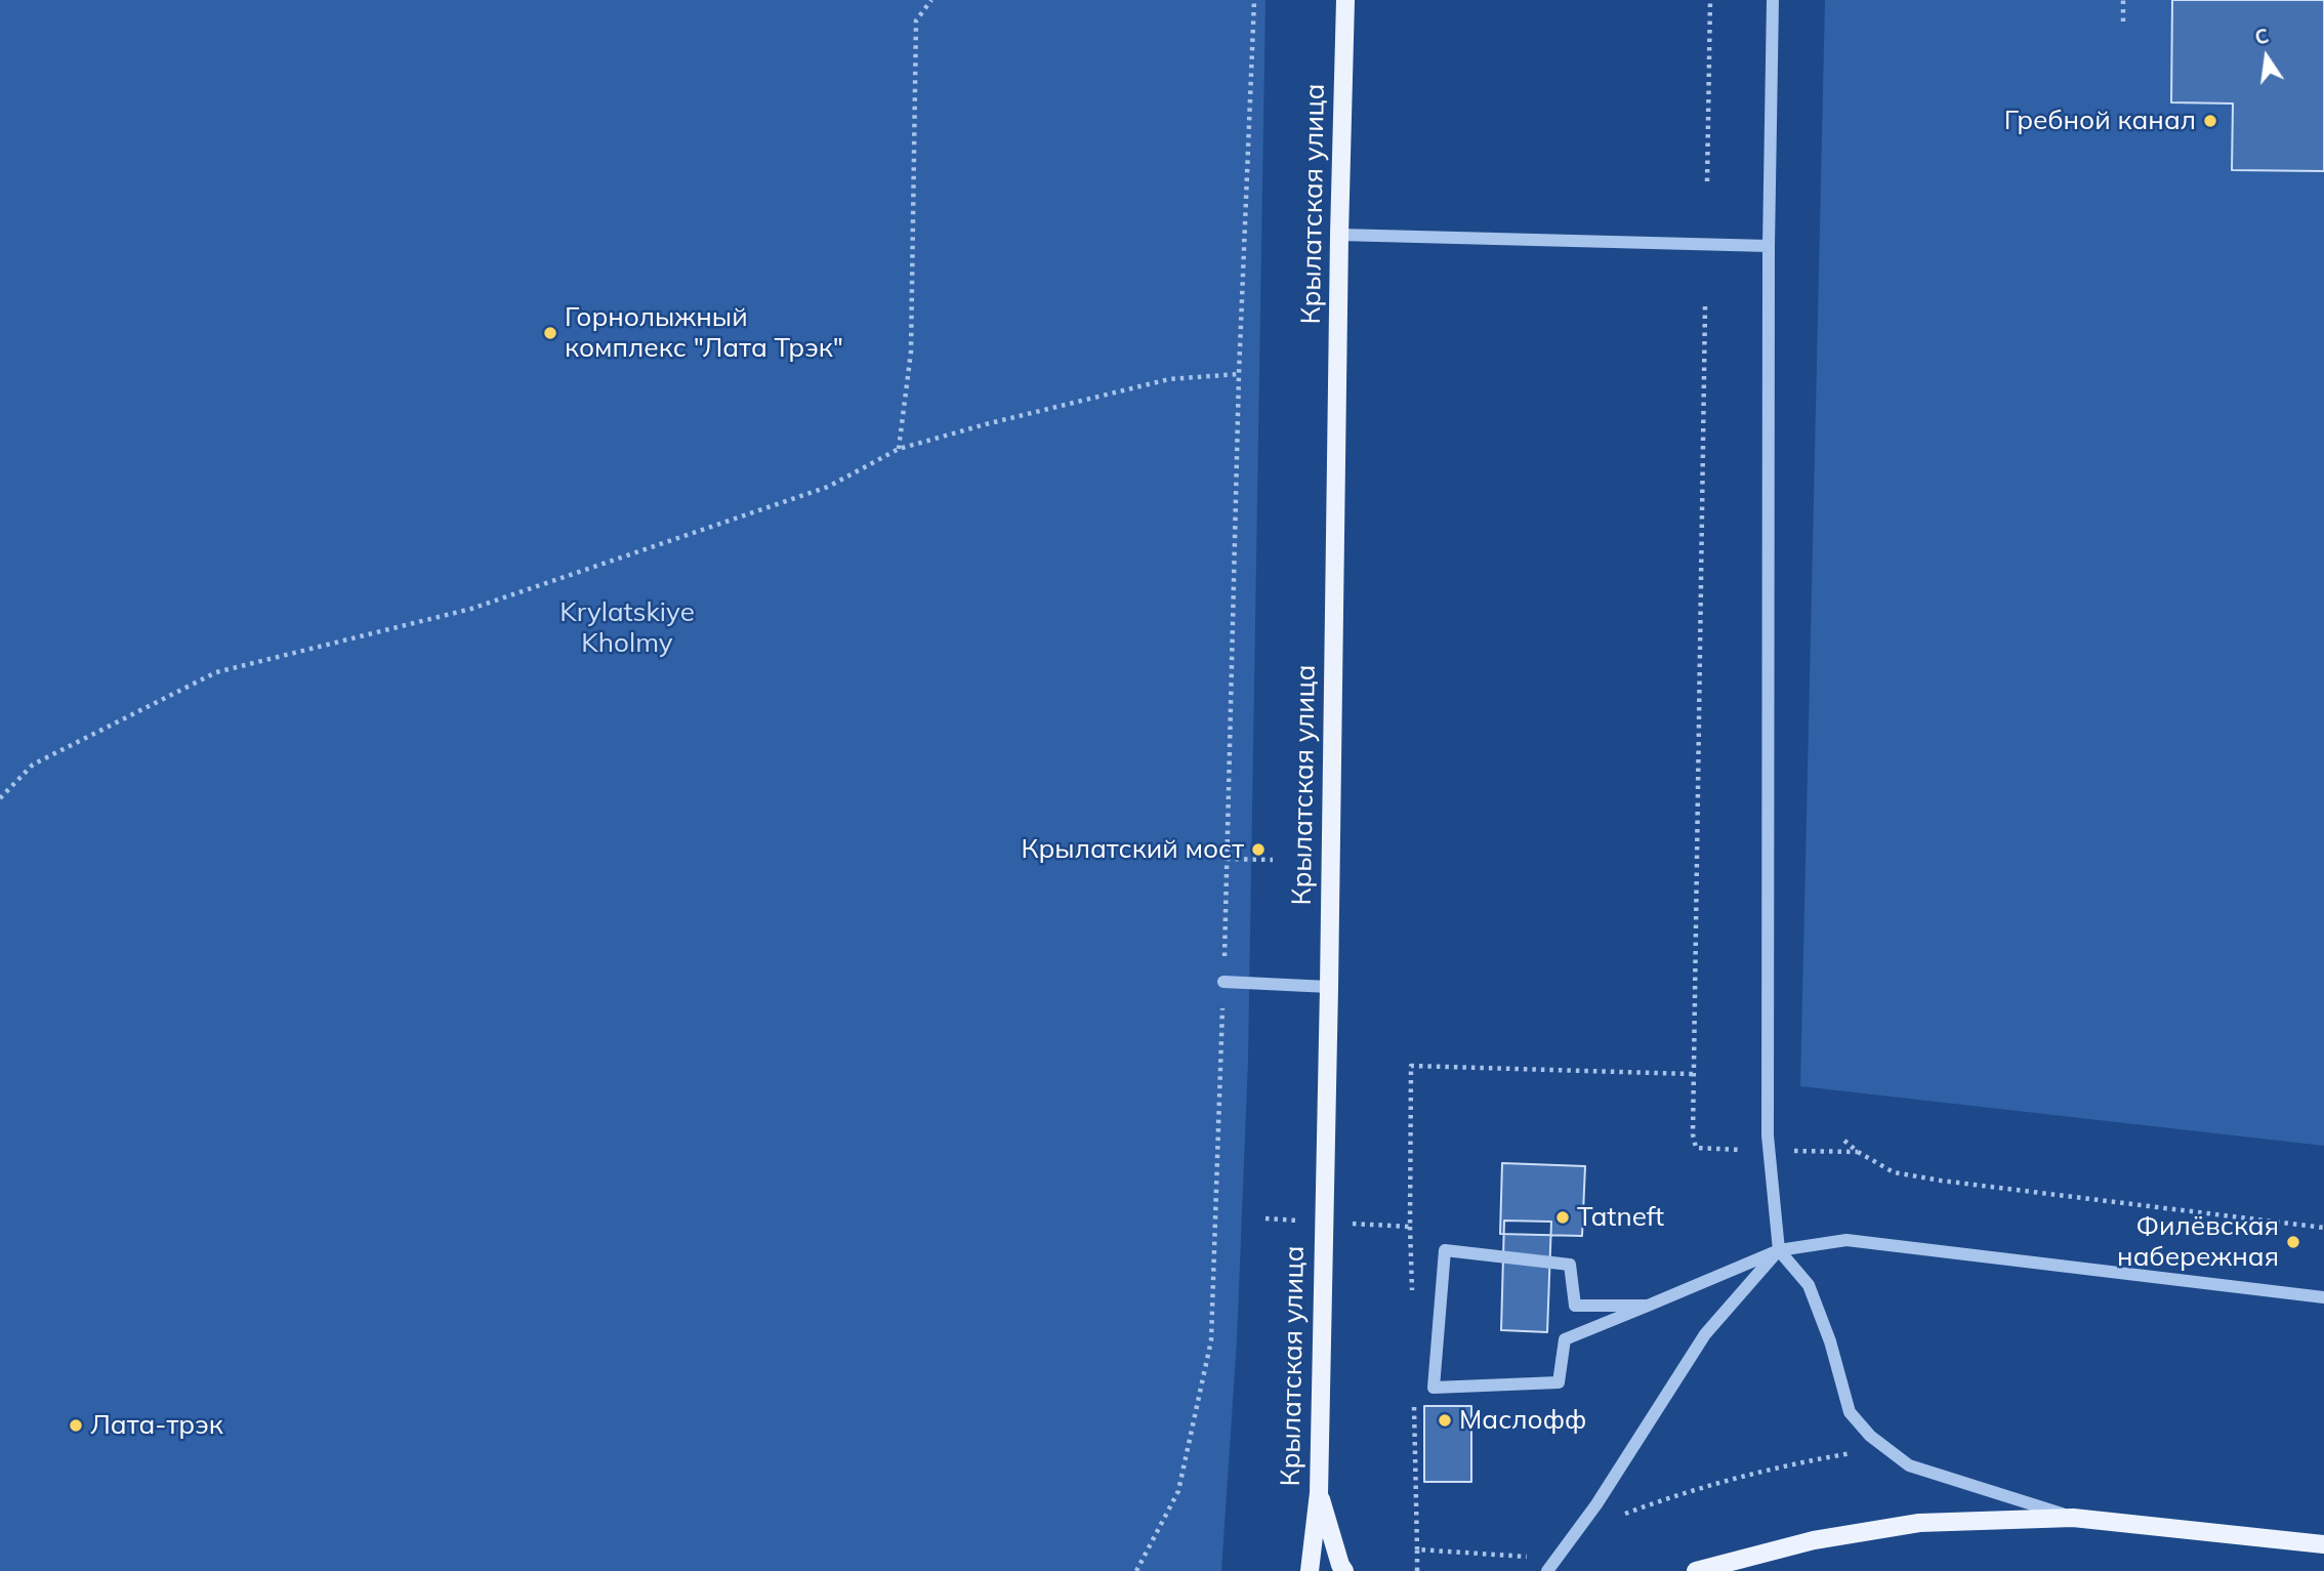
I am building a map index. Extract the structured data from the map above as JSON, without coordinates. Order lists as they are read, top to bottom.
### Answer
{
  "streets": {
    "main road": ["Крылатская улица"]
  },
  "parks": ["Krylatskiye Kholmy"],
  "places": [
    "Гребной канал",
    "Горнолыжный комплекс \"Лата Трэк\"",
    "Крылатский мост",
    "Tatneft",
    "Филёвская набережная",
    "Маслофф",
    "Лата-трэк"
  ],
  "north": "top"
}
